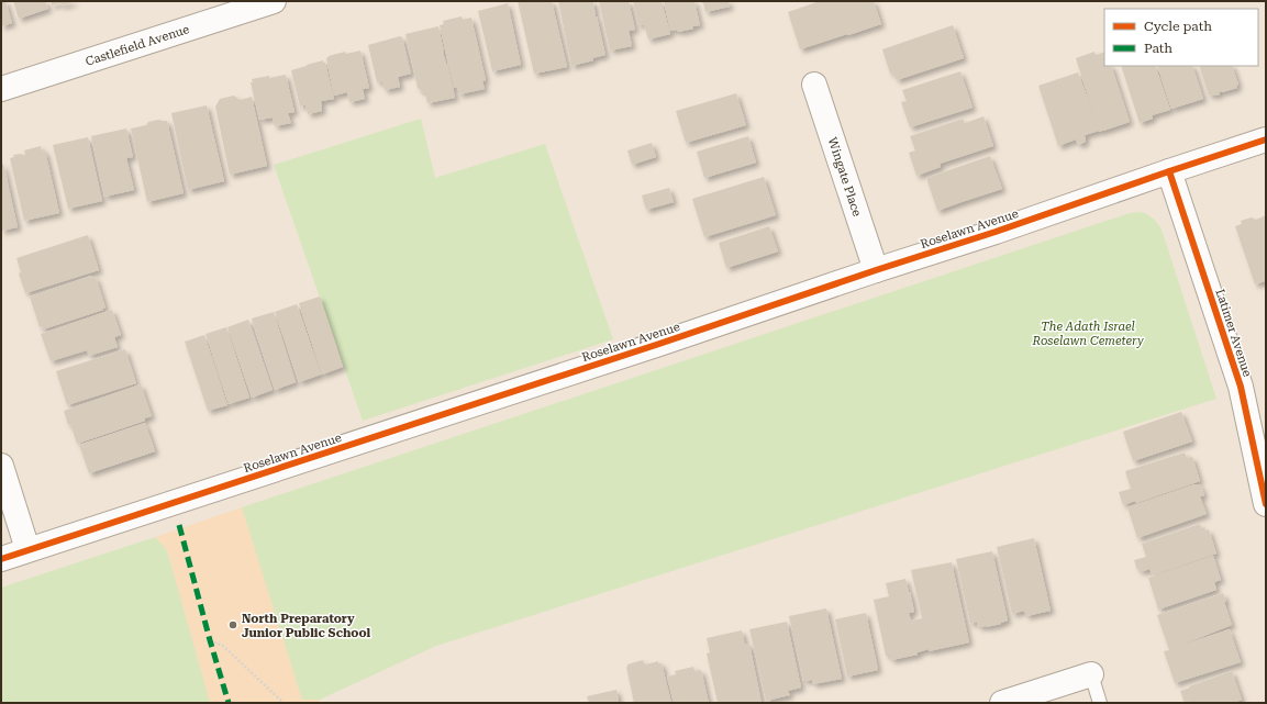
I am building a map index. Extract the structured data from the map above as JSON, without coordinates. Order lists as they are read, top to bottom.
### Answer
{
  "streets": {
    "street": [
      "Castlefield Avenue",
      "Wingate Place",
      "Roselawn Avenue",
      "Latimer Avenue"
    ]
  },
  "crossings": [
    ["Wingate Place", "Roselawn Avenue"],
    ["Roselawn Avenue", "Latimer Avenue"]
  ],
  "parks": ["The Adath Israel Roselawn Cemetery"],
  "places": ["North Preparatory Junior Public School"],
  "legend": ["Cycle path", "Path"]
}
